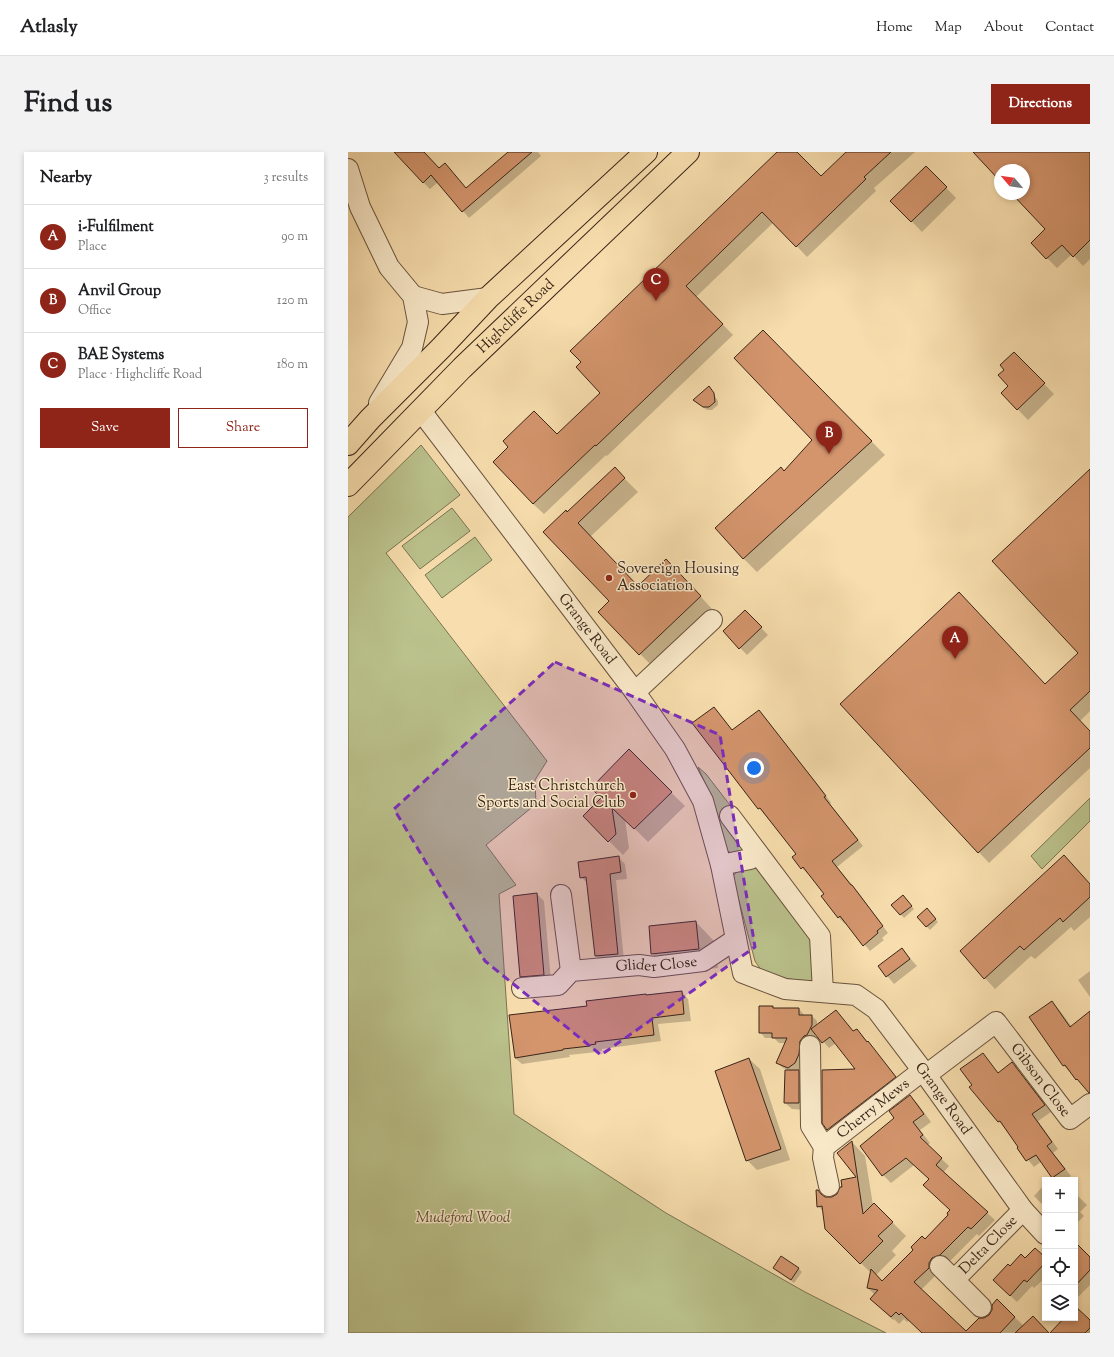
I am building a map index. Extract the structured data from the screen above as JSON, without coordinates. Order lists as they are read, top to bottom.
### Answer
{
  "streets": {
    "main road": ["Highcliffe Road"],
    "street": [
      "Grange Road",
      "Glider Close",
      "Gibson Close",
      "Cherry Mews",
      "Delta Close"
    ]
  },
  "crossings": [
    ["Highcliffe Road", "Grange Road"],
    ["Grange Road", "Glider Close"],
    ["Grange Road", "Cherry Mews"],
    ["Grange Road", "Delta Close"],
    ["Gibson Close", "Cherry Mews"]
  ],
  "parks": ["Mudeford Wood"],
  "places": ["Sovereign Housing Association", "East Christchurch Sports and Social Club"],
  "north": "top left",
  "page": {
    "header": "Atlasly",
    "nav": [
      "Home",
      "Map",
      "About",
      "Contact"
    ],
    "title": "Find us",
    "buttons": [
      "Directions",
      ["Save", "Share"]
    ],
    "heading": ["Nearby", "3 results"],
    "list": [
      {
        "mark": "A",
        "name": "i-Fulfilment",
        "note": "Place",
        "value": "90 m"
      },
      {
        "mark": "B",
        "name": "Anvil Group",
        "note": "Office",
        "value": "120 m"
      },
      {
        "mark": "C",
        "name": "BAE Systems",
        "note": "Place · Highcliffe Road",
        "value": "180 m"
      }
    ],
    "pins": ["C", "B", "A"],
    "map_buttons": ["+", "−"]
  }
}
